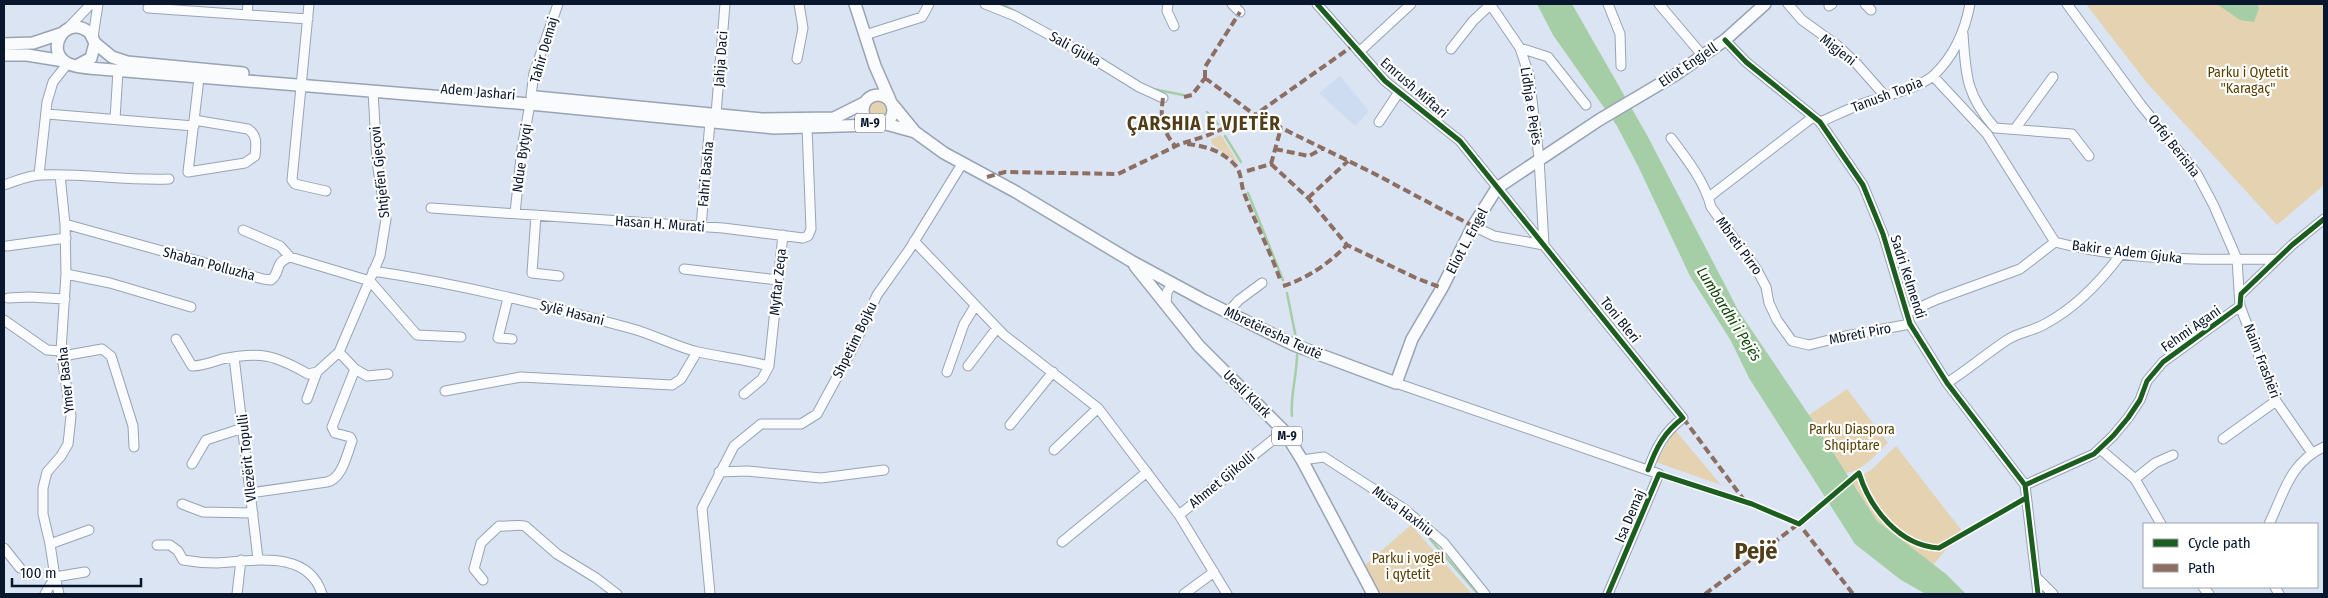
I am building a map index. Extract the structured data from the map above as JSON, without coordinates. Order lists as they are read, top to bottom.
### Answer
{
  "streets": {
    "main road": [
      "Eliot Engjell",
      "Adem Jashari",
      "M-9",
      "Eliot L. Engel",
      "Mbretëresha Teutë",
      "Uesli Klark"
    ],
    "street": [
      "Sali Gjuka",
      "Tahir Demaj",
      "Migjeni",
      "Jahja Daci",
      "Emrush Miftari",
      "Tanush Topia",
      "Lidhja e Pejës",
      "Orfej Berisha",
      "Ndue Bytyqi",
      "Shtjefën Gjeçovi",
      "Fahri Basha",
      "Hasan H. Murati",
      "Mbreti Pirro",
      "Bakir e Adem Gjuka",
      "Shaban Polluzha",
      "Sadri Kelmendi",
      "Myftar Zeqa",
      "Sylë Hasani",
      "Toni Bleri",
      "Fehmi Agani",
      "Mbreti Piro",
      "Shpetim Bojku",
      "Naim Frashëri",
      "Ymer Basha",
      "Vllezërit Topulli",
      "Ahmet Gjikolli",
      "Musa Haxhiu",
      "Isa Demaj"
    ]
  },
  "crossings": [
    ["Tahir Demaj", "Adem Jashari"],
    ["Tahir Demaj", "Ndue Bytyqi"],
    ["Migjeni", "Tanush Topia"],
    ["Jahja Daci", "Adem Jashari"],
    ["Jahja Daci", "Fahri Basha"],
    ["Eliot Engjell", "Eliot L. Engel"],
    ["Eliot Engjell", "Sadri Kelmendi"],
    ["Emrush Miftari", "Eliot L. Engel"],
    ["Emrush Miftari", "Toni Bleri"],
    ["Adem Jashari", "M-9"],
    ["Adem Jashari", "Ndue Bytyqi"],
    ["Adem Jashari", "Shtjefën Gjeçovi"],
    ["Adem Jashari", "Fahri Basha"],
    ["Adem Jashari", "Myftar Zeqa"],
    ["Adem Jashari", "Mbretëresha Teutë"],
    ["Tanush Topia", "Mbreti Pirro"],
    ["Tanush Topia", "Bakir e Adem Gjuka"],
    ["Tanush Topia", "Sadri Kelmendi"],
    ["Lidhja e Pejës", "Eliot L. Engel"],
    ["M-9", "Mbretëresha Teutë"],
    ["Orfej Berisha", "Bakir e Adem Gjuka"],
    ["Orfej Berisha", "Fehmi Agani"],
    ["Orfej Berisha", "Naim Frashëri"],
    ["Ndue Bytyqi", "Hasan H. Murati"],
    ["Shtjefën Gjeçovi", "Sylë Hasani"],
    ["Fahri Basha", "Hasan H. Murati"],
    ["Hasan H. Murati", "Myftar Zeqa"],
    ["Eliot L. Engel", "Toni Bleri"],
    ["Eliot L. Engel", "Mbretëresha Teutë"],
    ["Mbreti Pirro", "Mbreti Piro"],
    ["Shaban Polluzha", "Ymer Basha"],
    ["Sadri Kelmendi", "Fehmi Agani"],
    ["Sadri Kelmendi", "Mbreti Piro"],
    ["Myftar Zeqa", "Sylë Hasani"],
    ["Toni Bleri", "Mbretëresha Teutë"],
    ["Fehmi Agani", "Naim Frashëri"],
    ["Mbretëresha Teutë", "Shpetim Bojku"],
    ["Mbretëresha Teutë", "Uesli Klark"],
    ["Mbretëresha Teutë", "Isa Demaj"],
    ["Shpetim Bojku", "Ahmet Gjikolli"],
    ["Uesli Klark", "Ahmet Gjikolli"],
    ["Uesli Klark", "Musa Haxhiu"]
  ],
  "districts": ["ÇARSHIA E VJETËR", "Pejë"],
  "water": ["Lumbardhi i Pejës"],
  "parks": ["Parku i Qytetit \"Karagaç\"", "Parku Diaspora Shqiptare", "Parku i vogël i qytetit"],
  "legend": ["Cycle path", "Path"],
  "scale_bar": "100 m"
}
